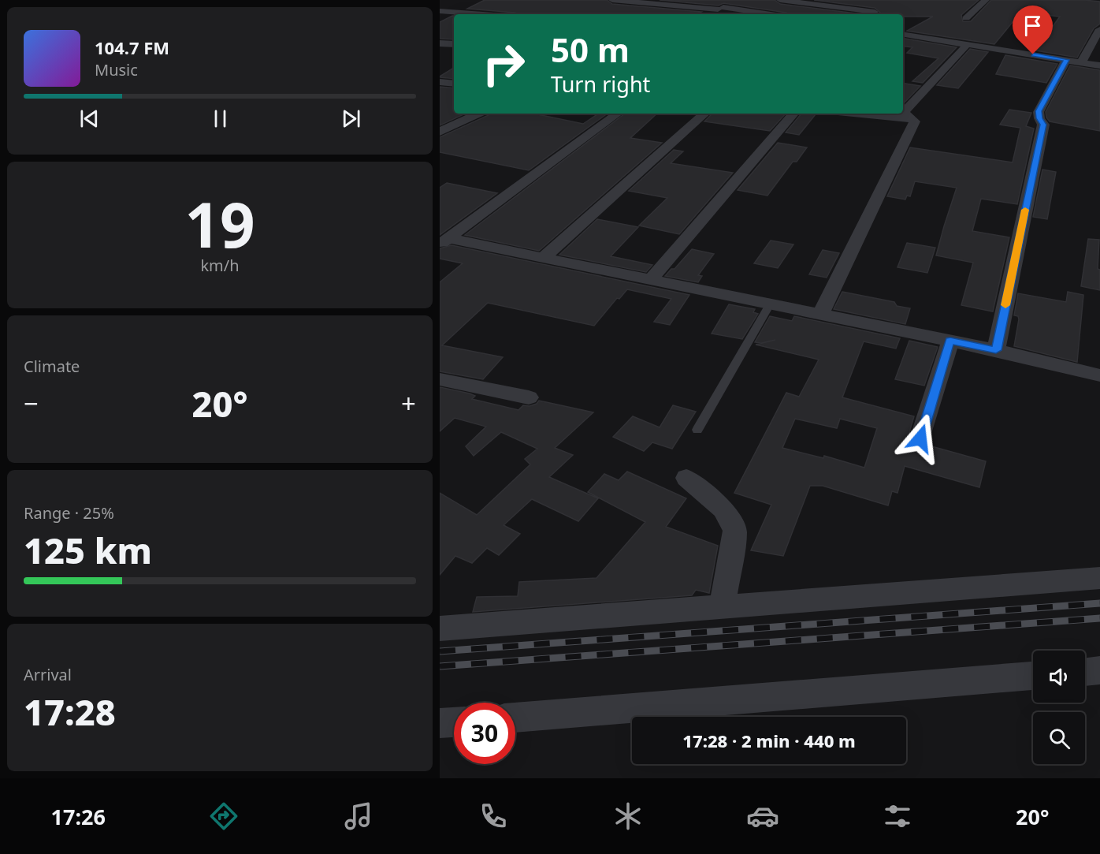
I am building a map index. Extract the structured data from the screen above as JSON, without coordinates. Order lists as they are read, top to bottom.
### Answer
{
  "page": {
    "turn": ["50 m", "Turn right"],
    "song": ["104.7 FM", "Music"],
    "tile": [
      ["19", "km/h"],
      "Climate",
      ["Range · 25%", "125 km"],
      ["Arrival", "17:28"]
    ],
    "heat": ["−", "20°", "+"],
    "limit": "30",
    "trip": "17:28 · 2 min · 440 m",
    "tabs": ["17:26", "20°"]
  }
}
